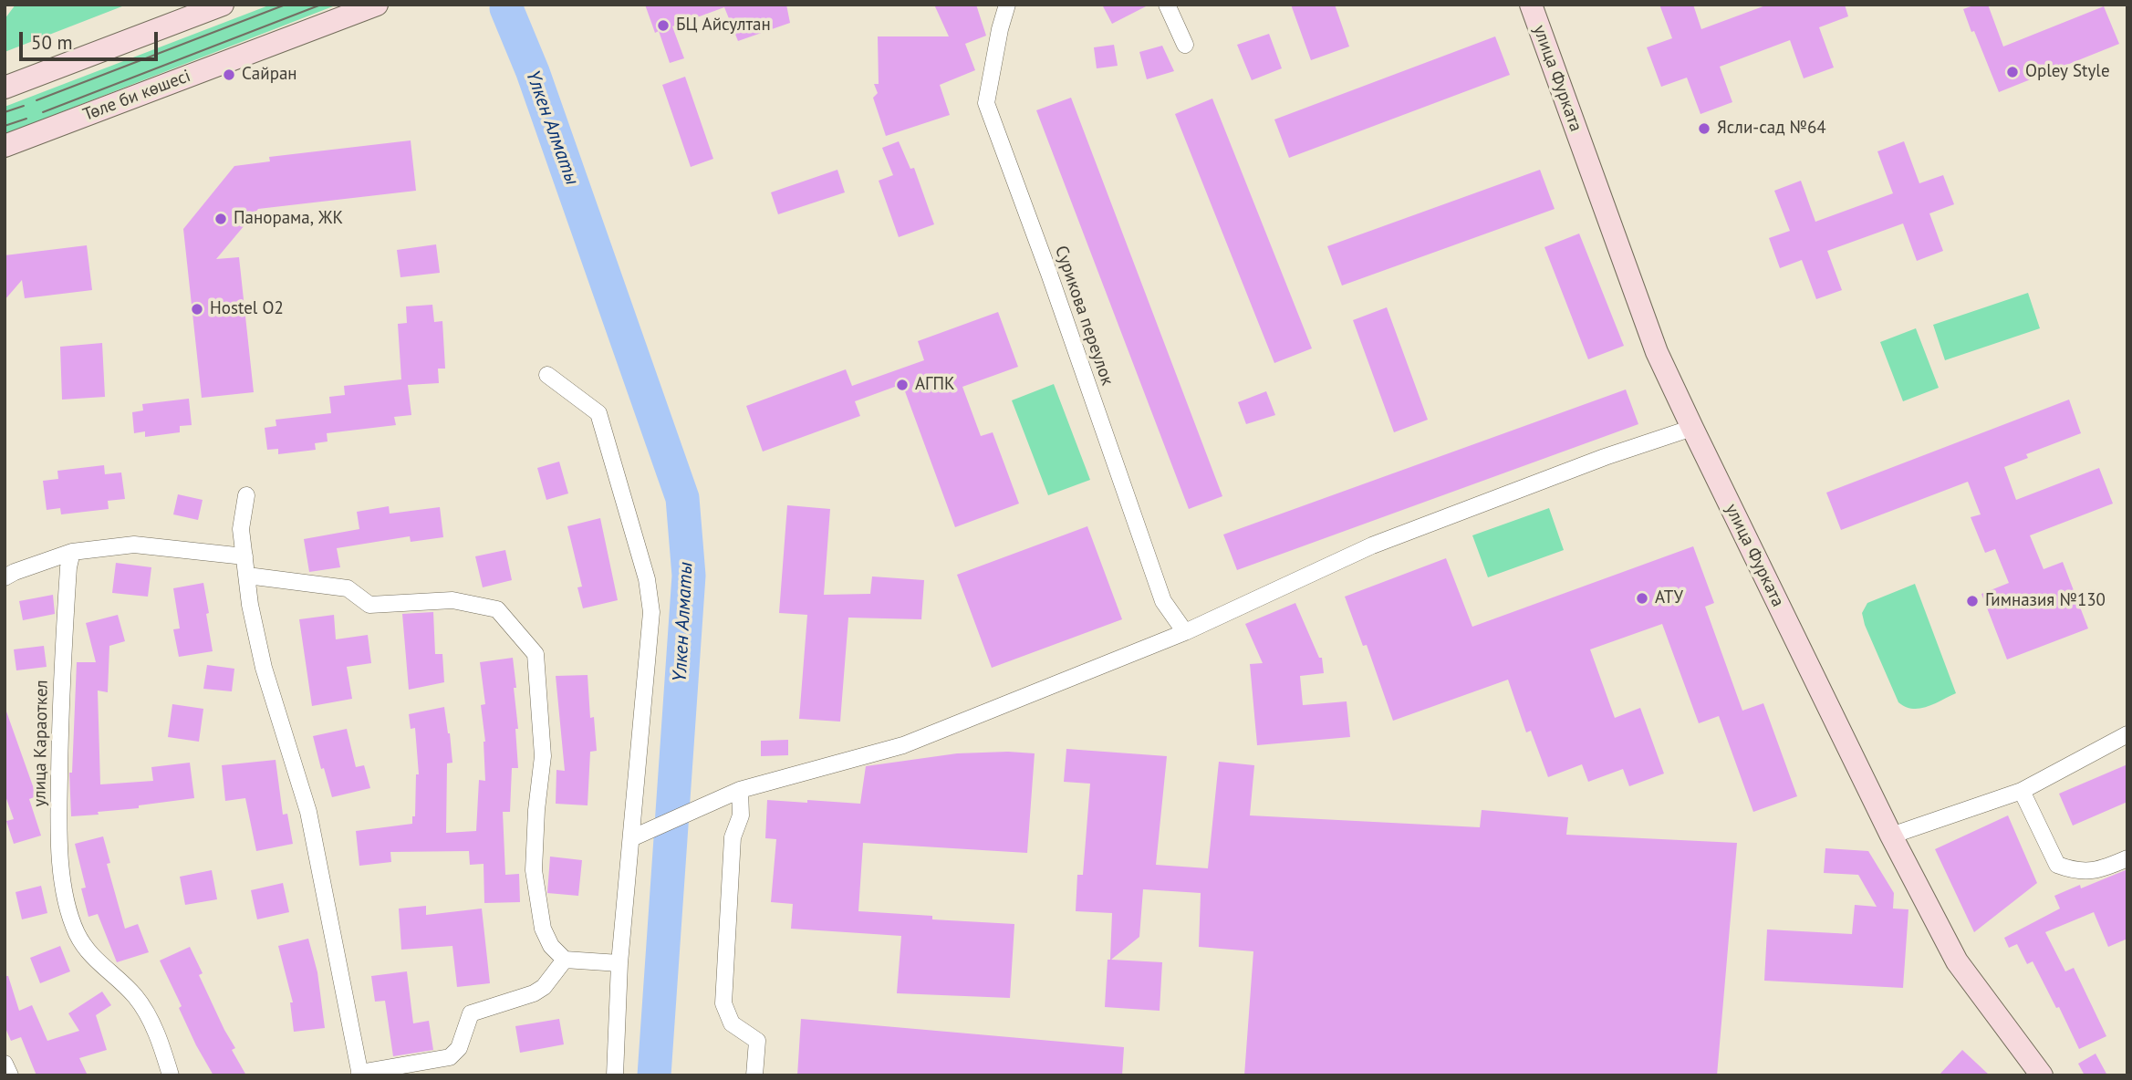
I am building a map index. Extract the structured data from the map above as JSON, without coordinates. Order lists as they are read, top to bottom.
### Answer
{
  "streets": {
    "street": [
      "улица Фурката",
      "Төле би көшесі",
      "Сурикова переулок",
      "улица Караоткел"
    ]
  },
  "water": ["Үлкен Алматы"],
  "places": [
    "БЦ Айсултан",
    "Opley Style",
    "Сайран",
    "Ясли-сад №64",
    "Панорама, ЖК",
    "Hostel O2",
    "АГПК",
    "АТУ",
    "Гимназия №130"
  ],
  "scale_bar": "50 m"
}
